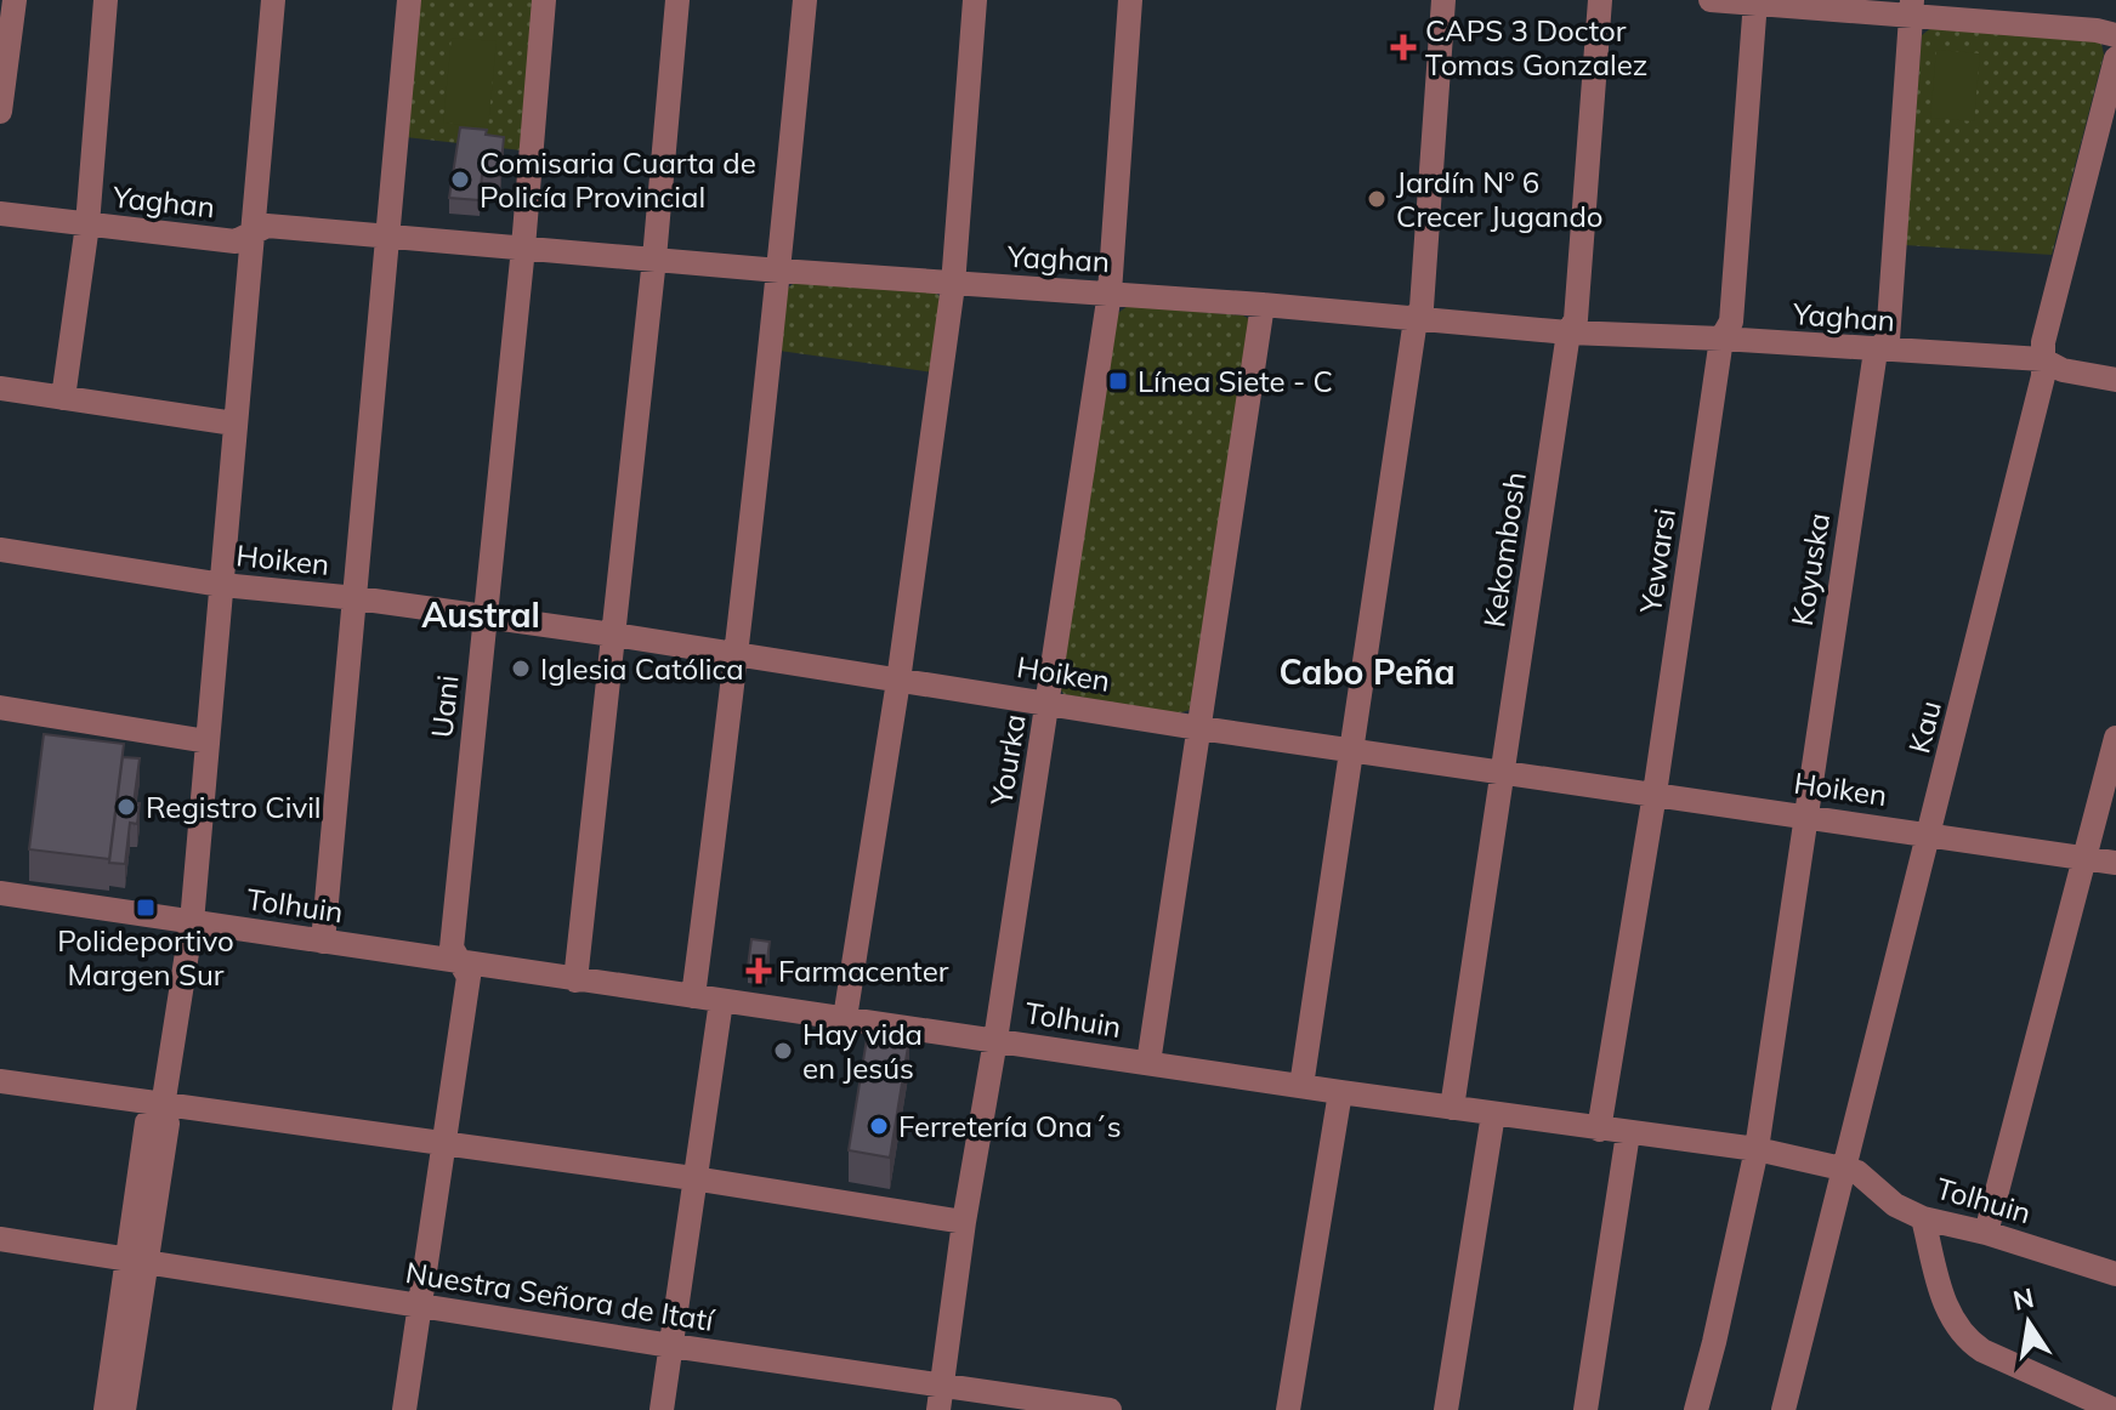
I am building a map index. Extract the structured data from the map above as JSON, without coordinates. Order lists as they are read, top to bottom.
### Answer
{
  "streets": {
    "street": [
      "Yaghan",
      "Kekombosh",
      "Hoiken",
      "Yewarsi",
      "Koyuska",
      "Uani",
      "Kau",
      "Yourka",
      "Tolhuin",
      "Nuestra Señora de Itatí"
    ]
  },
  "crossings": [
    ["Yaghan", "Kekombosh"],
    ["Yaghan", "Yewarsi"],
    ["Yaghan", "Koyuska"],
    ["Yaghan", "Uani"],
    ["Yaghan", "Kau"],
    ["Yaghan", "Yourka"],
    ["Kekombosh", "Hoiken"],
    ["Kekombosh", "Tolhuin"],
    ["Hoiken", "Yewarsi"],
    ["Hoiken", "Koyuska"],
    ["Hoiken", "Uani"],
    ["Hoiken", "Kau"],
    ["Hoiken", "Yourka"],
    ["Yewarsi", "Tolhuin"],
    ["Koyuska", "Tolhuin"],
    ["Uani", "Tolhuin"],
    ["Uani", "Nuestra Señora de Itatí"],
    ["Kau", "Tolhuin"],
    ["Yourka", "Tolhuin"],
    ["Yourka", "Nuestra Señora de Itatí"]
  ],
  "districts": ["Austral", "Cabo Peña"],
  "places": {
    "health": ["CAPS 3 Doctor Tomas Gonzalez", "Farmacenter"],
    "other": [
      "Comisaria Cuarta de Policía Provincial",
      "Jardín Nº 6 Crecer Jugando",
      "Iglesia Católica",
      "Registro Civil",
      "Hay vida en Jesús",
      "Ferretería Ona´s"
    ],
    "transit": ["Línea Siete - C", "Polideportivo Margen Sur"]
  },
  "north": "top"
}
